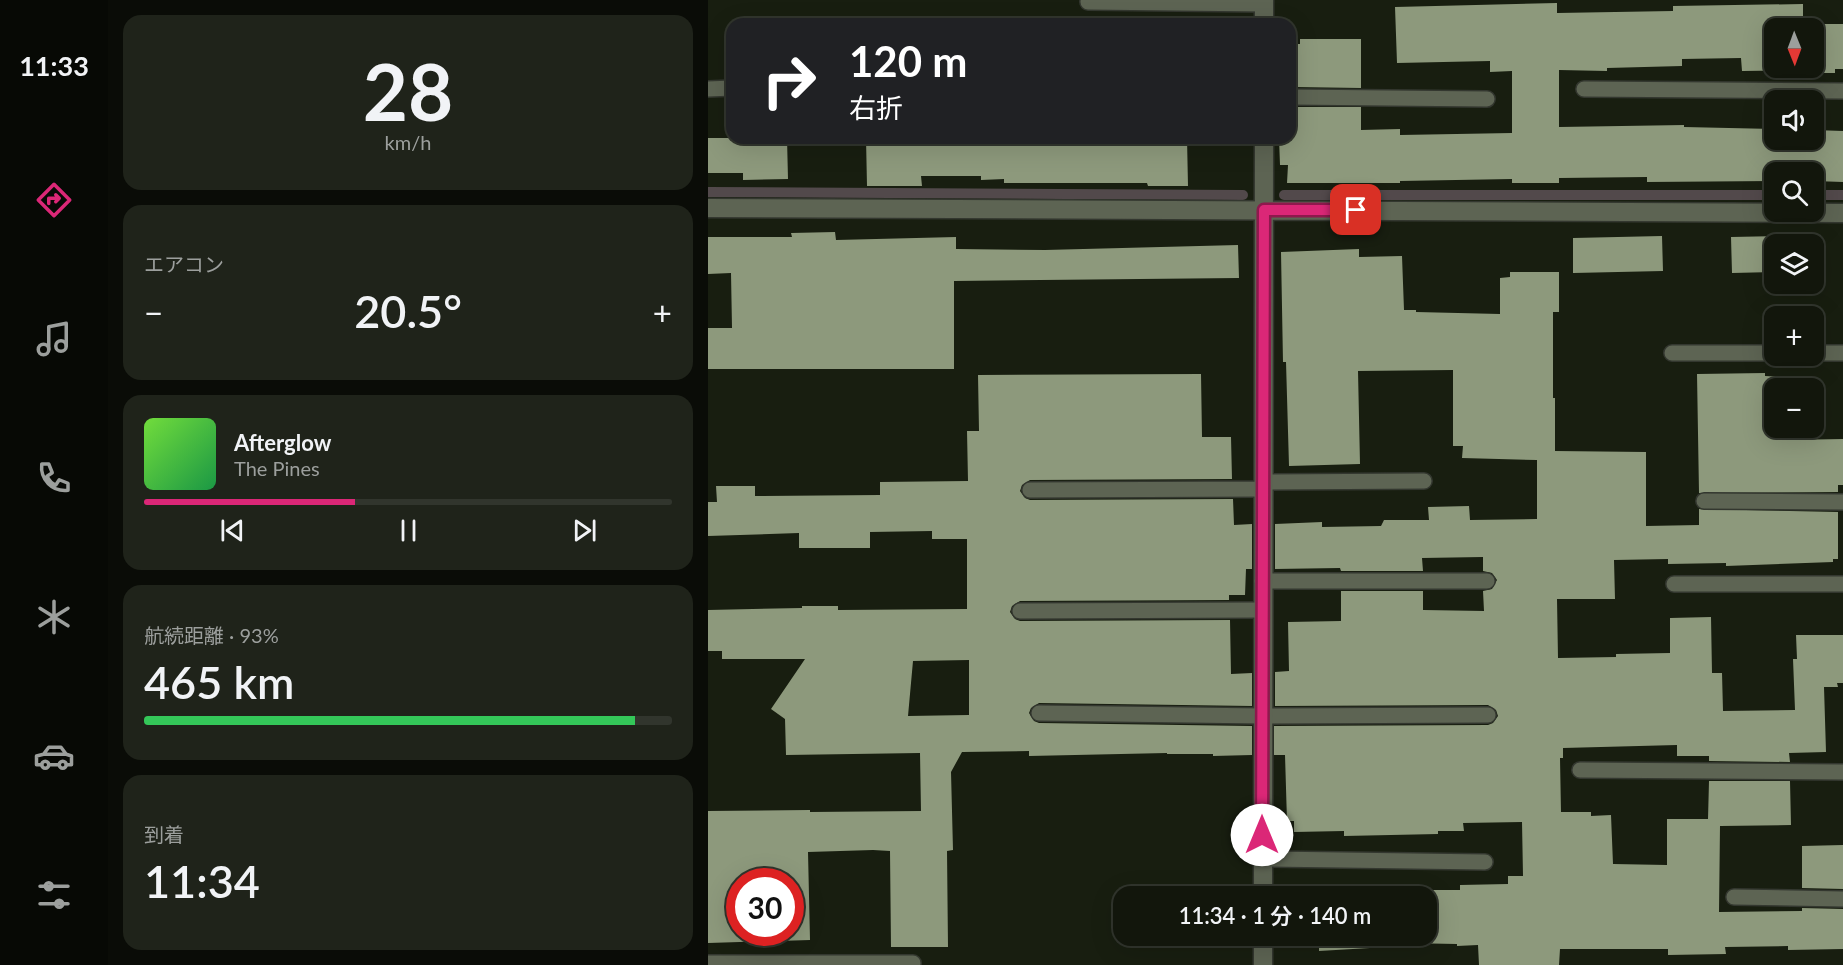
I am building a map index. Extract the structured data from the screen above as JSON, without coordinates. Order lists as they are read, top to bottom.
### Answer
{
  "north": "bottom",
  "page": {
    "tabs": "11:33",
    "tile": [
      ["28", "km/h"],
      "エアコン",
      ["航続距離 · 93%", "465 km"],
      ["到着", "11:34"]
    ],
    "map_buttons": ["+", "−"],
    "turn": ["120 m", "右折"],
    "heat": ["−", "20.5°", "+"],
    "song": ["Afterglow", "The Pines"],
    "limit": "30",
    "trip": "11:34 · 1 分 · 140 m"
  }
}
